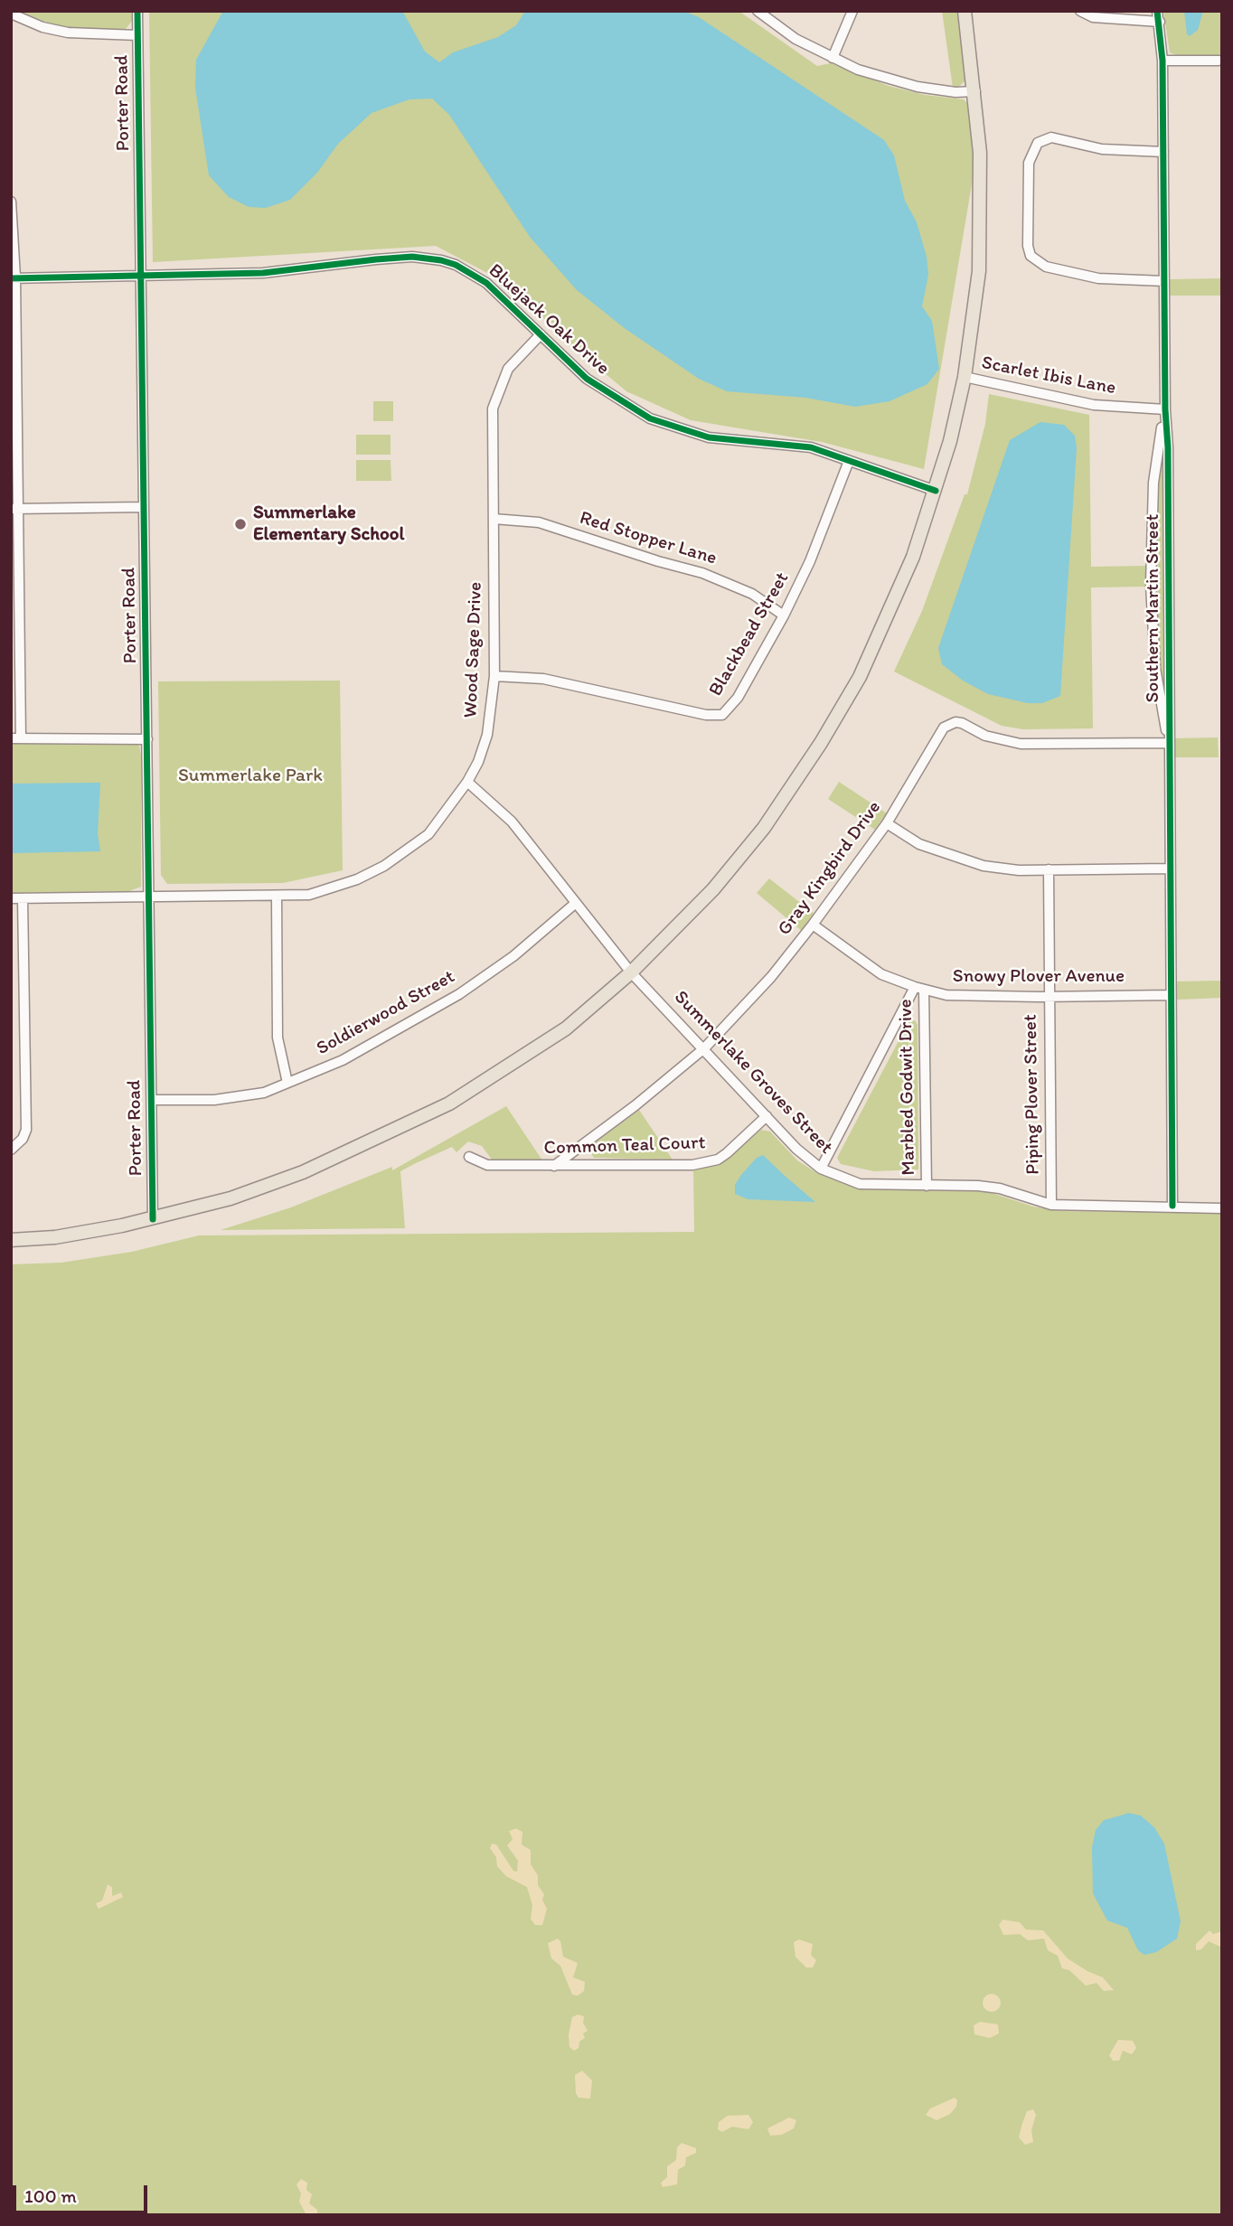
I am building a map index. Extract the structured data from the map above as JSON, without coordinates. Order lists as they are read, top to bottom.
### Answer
{
  "streets": {
    "street": [
      "Porter Road",
      "Bluejack Oak Drive",
      "Scarlet Ibis Lane",
      "Red Stopper Lane",
      "Southern Martin Street",
      "Blackbead Street",
      "Wood Sage Drive",
      "Gray Kingbird Drive",
      "Snowy Plover Avenue",
      "Soldierwood Street",
      "Summerlake Groves Street",
      "Marbled Godwit Drive",
      "Piping Plover Street",
      "Common Teal Court"
    ]
  },
  "crossings": [
    ["Porter Road", "Bluejack Oak Drive"],
    ["Porter Road", "Wood Sage Drive"],
    ["Porter Road", "Soldierwood Street"],
    ["Bluejack Oak Drive", "Blackbead Street"],
    ["Bluejack Oak Drive", "Wood Sage Drive"],
    ["Scarlet Ibis Lane", "Southern Martin Street"],
    ["Red Stopper Lane", "Blackbead Street"],
    ["Red Stopper Lane", "Wood Sage Drive"],
    ["Southern Martin Street", "Gray Kingbird Drive"],
    ["Southern Martin Street", "Snowy Plover Avenue"],
    ["Southern Martin Street", "Summerlake Groves Street"],
    ["Blackbead Street", "Wood Sage Drive"],
    ["Wood Sage Drive", "Summerlake Groves Street"],
    ["Gray Kingbird Drive", "Snowy Plover Avenue"],
    ["Gray Kingbird Drive", "Summerlake Groves Street"],
    ["Gray Kingbird Drive", "Common Teal Court"],
    ["Snowy Plover Avenue", "Marbled Godwit Drive"],
    ["Snowy Plover Avenue", "Piping Plover Street"],
    ["Soldierwood Street", "Summerlake Groves Street"],
    ["Summerlake Groves Street", "Marbled Godwit Drive"],
    ["Summerlake Groves Street", "Piping Plover Street"],
    ["Summerlake Groves Street", "Common Teal Court"]
  ],
  "parks": ["Summerlake Park"],
  "places": ["Summerlake Elementary School"],
  "scale_bar": "100 m"
}
